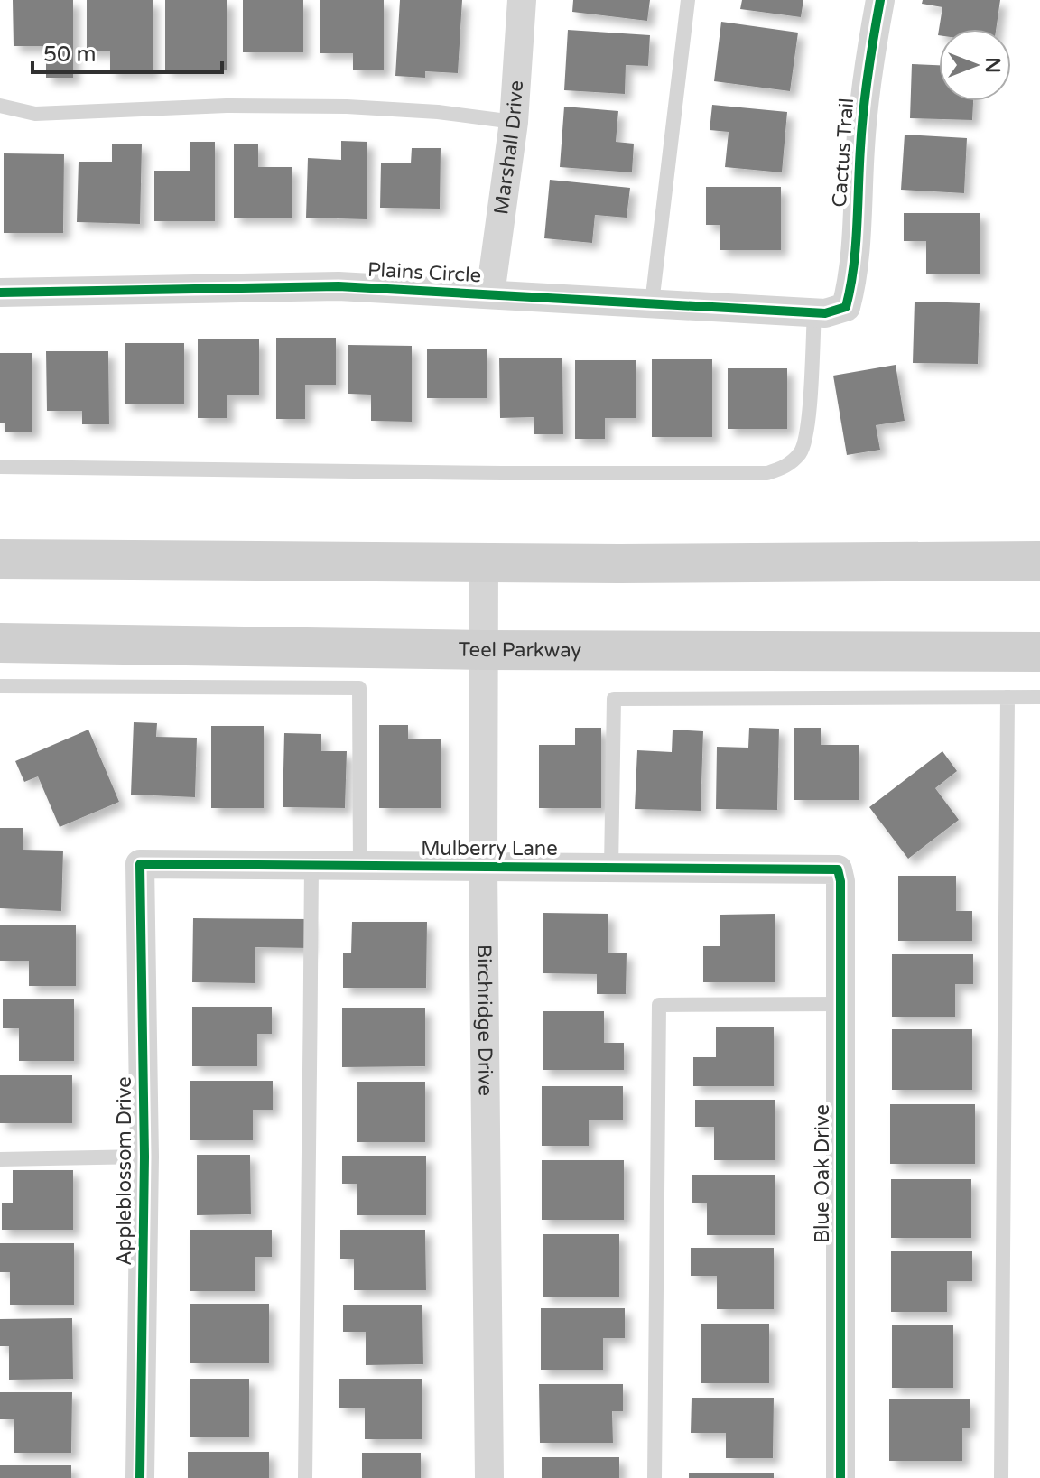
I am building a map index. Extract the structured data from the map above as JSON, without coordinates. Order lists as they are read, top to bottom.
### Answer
{
  "streets": {
    "main road": ["Teel Parkway"],
    "street": [
      "Marshall Drive",
      "Cactus Trail",
      "Plains Circle",
      "Mulberry Lane",
      "Birchridge Drive",
      "Appleblossom Drive",
      "Blue Oak Drive"
    ]
  },
  "crossings": [
    ["Marshall Drive", "Plains Circle"],
    ["Cactus Trail", "Plains Circle"],
    ["Teel Parkway", "Birchridge Drive"],
    ["Mulberry Lane", "Birchridge Drive"],
    ["Mulberry Lane", "Appleblossom Drive"],
    ["Mulberry Lane", "Blue Oak Drive"]
  ],
  "scale_bar": "50 m",
  "north": "right"
}
